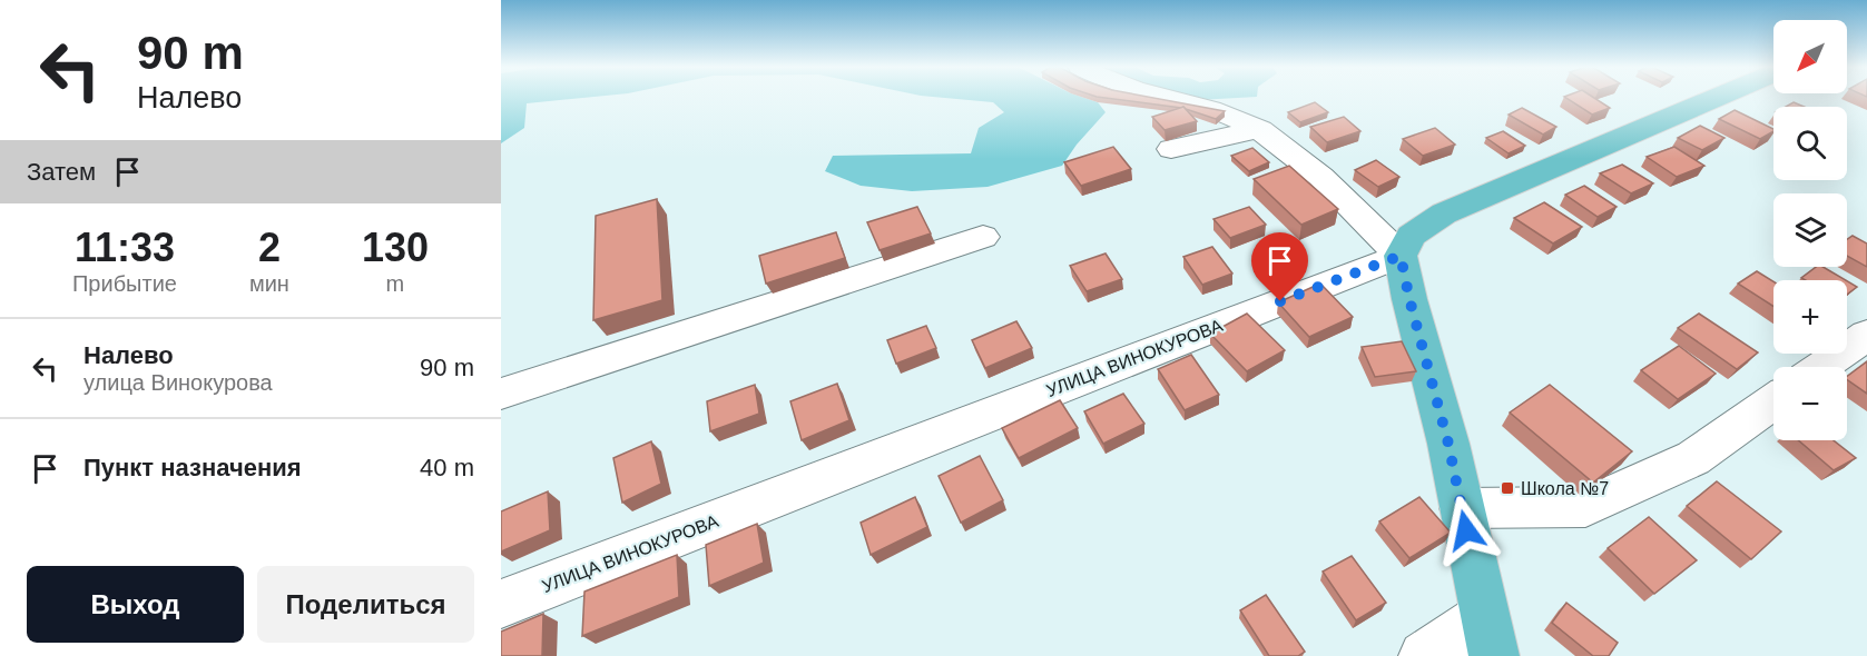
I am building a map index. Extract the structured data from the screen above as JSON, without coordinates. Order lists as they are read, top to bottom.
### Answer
{
  "streets": {
    "street": ["УЛИЦА ВИНОКУРОВА"]
  },
  "places": {
    "transit": ["Школа №7"]
  },
  "north": "bottom left",
  "page": {
    "turn": ["90 m", "Налево"],
    "map_buttons": ["+", "−"],
    "then": "Затем",
    "eta": [
      "11:33",
      "Прибытие",
      "2",
      "мин",
      "130",
      "m"
    ],
    "list": [
      {
        "name": "Налево",
        "note": "улица Винокурова",
        "value": "90 m"
      },
      {
        "name": "Пункт назначения",
        "value": "40 m"
      }
    ],
    "buttons": ["Выход", "Поделиться"]
  }
}
